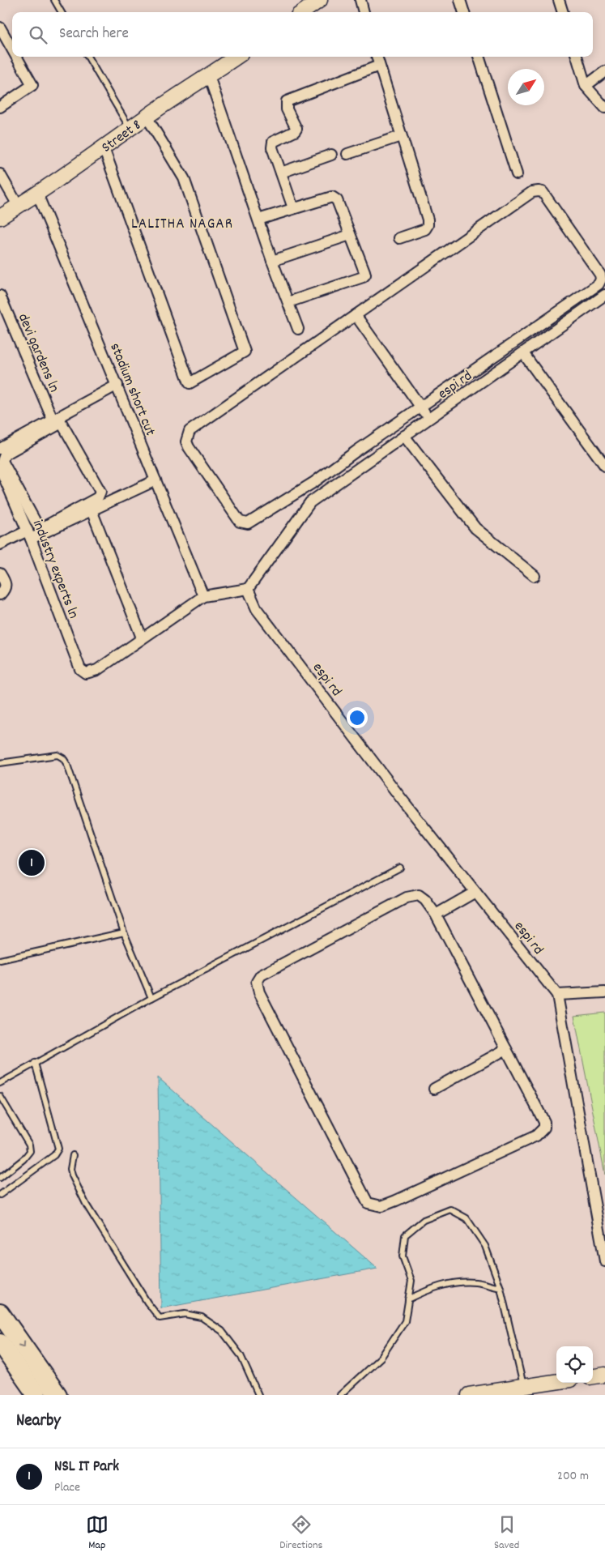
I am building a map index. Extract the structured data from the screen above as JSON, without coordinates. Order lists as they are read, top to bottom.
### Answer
{
  "streets": {
    "street": [
      "Street 8",
      "devi gardens ln",
      "espi rd",
      "stadium short cut",
      "industry experts ln"
    ]
  },
  "crossings": [
    ["Street 8", "stadium short cut"]
  ],
  "districts": ["LALITHA NAGAR"],
  "north": "top right",
  "page": {
    "search": "Search here",
    "pins": "1",
    "heading": "Nearby",
    "list": [
      {
        "mark": "1",
        "name": "NSL IT Park",
        "note": "Place",
        "value": "200 m"
      }
    ],
    "nav": ["Map", "Directions", "Saved"]
  }
}
